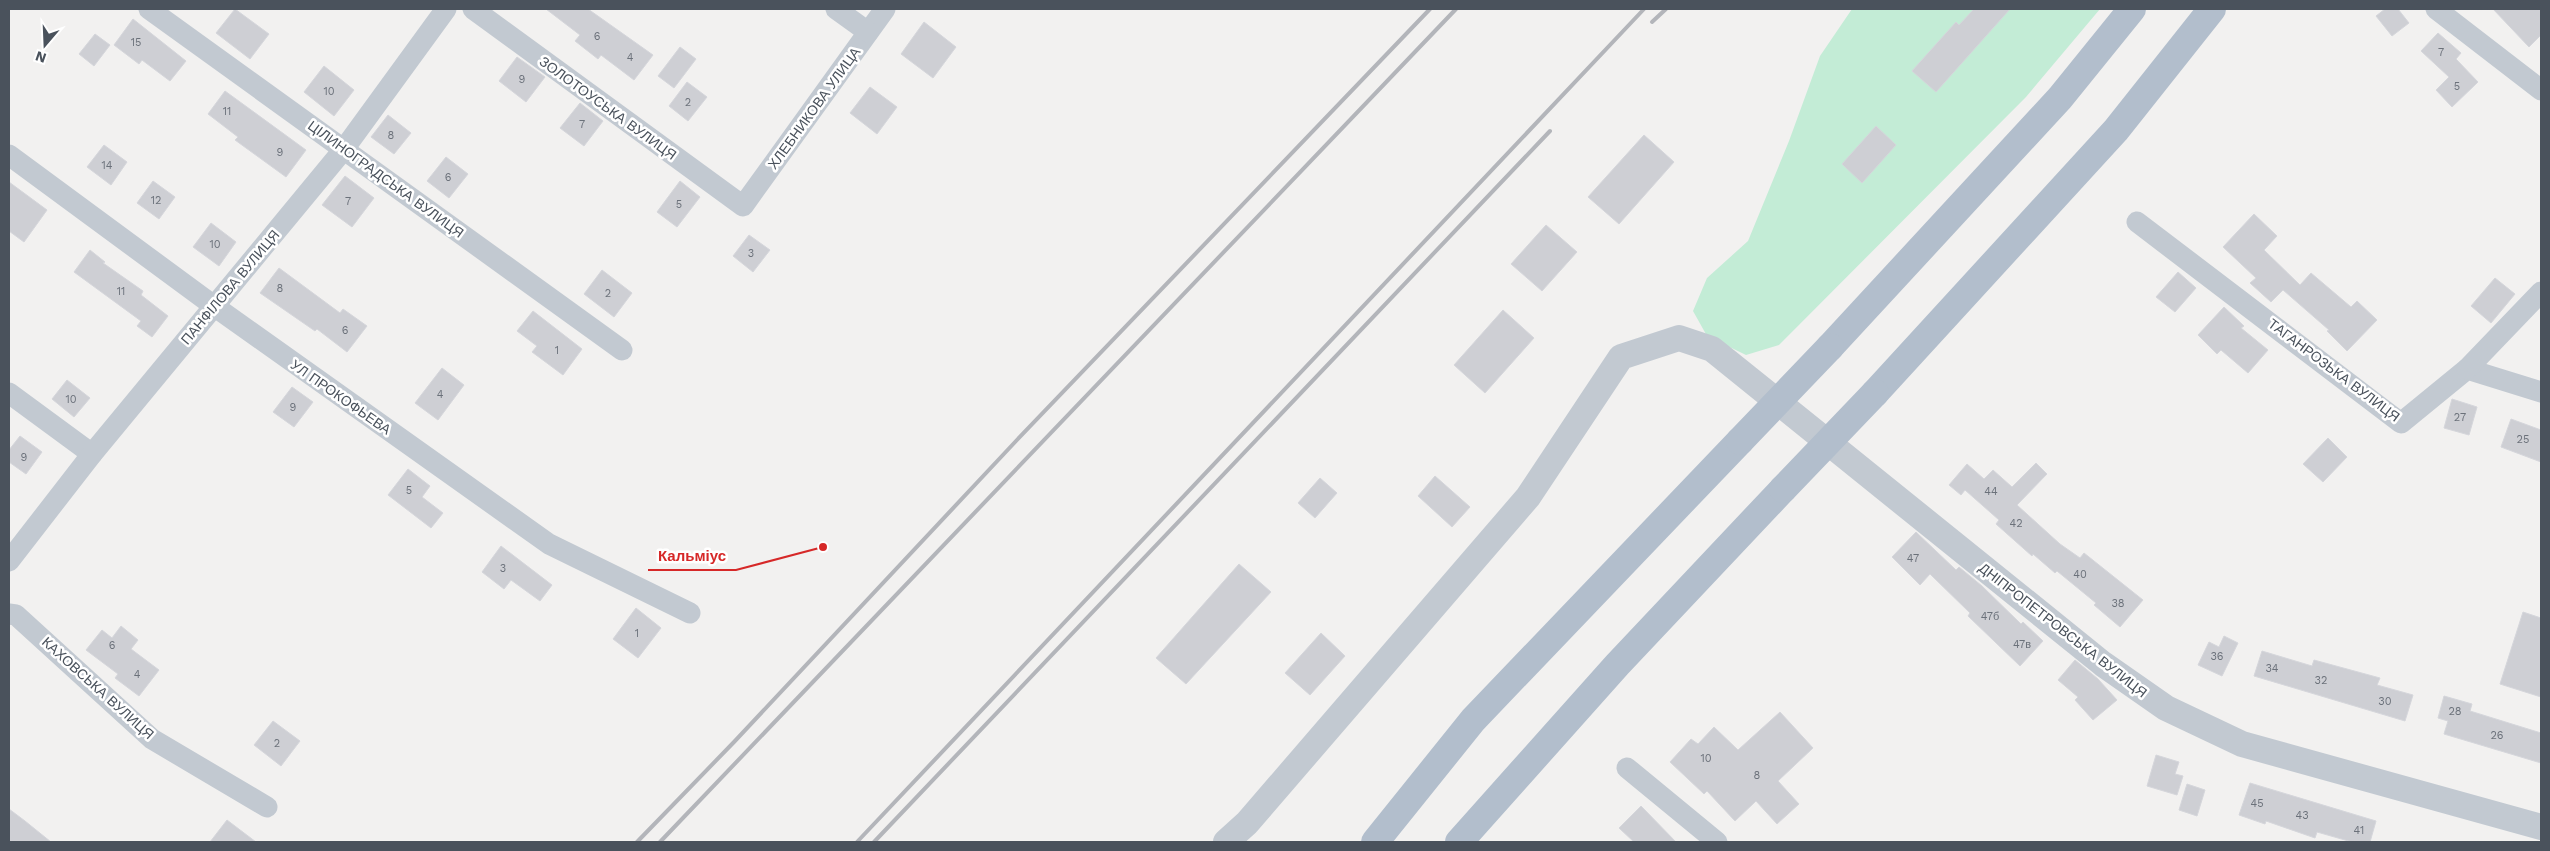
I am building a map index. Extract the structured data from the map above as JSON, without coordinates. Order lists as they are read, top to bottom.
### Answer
{
  "streets": {
    "street": [
      "ЗОЛОТОУСЬКА ВУЛИЦЯ",
      "ХЛЕБНИКОВА УЛИЦА",
      "ЦІЛИНОГРАДСЬКА ВУЛИЦЯ",
      "ПАНФІЛОВА ВУЛИЦЯ",
      "ТАГАНРОЗЬКА ВУЛИЦЯ",
      "УЛ ПРОКОФЬЕВА",
      "ДНІПРОПЕТРОВСЬКА ВУЛИЦЯ",
      "КАХОВСЬКА ВУЛИЦЯ"
    ]
  },
  "crossings": [
    ["ЗОЛОТОУСЬКА ВУЛИЦЯ", "ХЛЕБНИКОВА УЛИЦА"],
    ["ЦІЛИНОГРАДСЬКА ВУЛИЦЯ", "ПАНФІЛОВА ВУЛИЦЯ"],
    ["ПАНФІЛОВА ВУЛИЦЯ", "УЛ ПРОКОФЬЕВА"]
  ],
  "places": ["Кальміус"],
  "house_numbers": [
    "6",
    "15",
    "7",
    "4",
    "9",
    "5",
    "10",
    "2",
    "11",
    "7",
    "8",
    "9",
    "14",
    "6",
    "12",
    "7",
    "5",
    "10",
    "3",
    "8",
    "11",
    "2",
    "6",
    "1",
    "4",
    "10",
    "9",
    "27",
    "25",
    "9",
    "5",
    "44",
    "42",
    "47",
    "3",
    "40",
    "38",
    "47б",
    "1",
    "47в",
    "6",
    "36",
    "34",
    "4",
    "32",
    "30",
    "28",
    "26",
    "2",
    "10",
    "8",
    "45",
    "43",
    "41"
  ],
  "north": "bottom"
}
